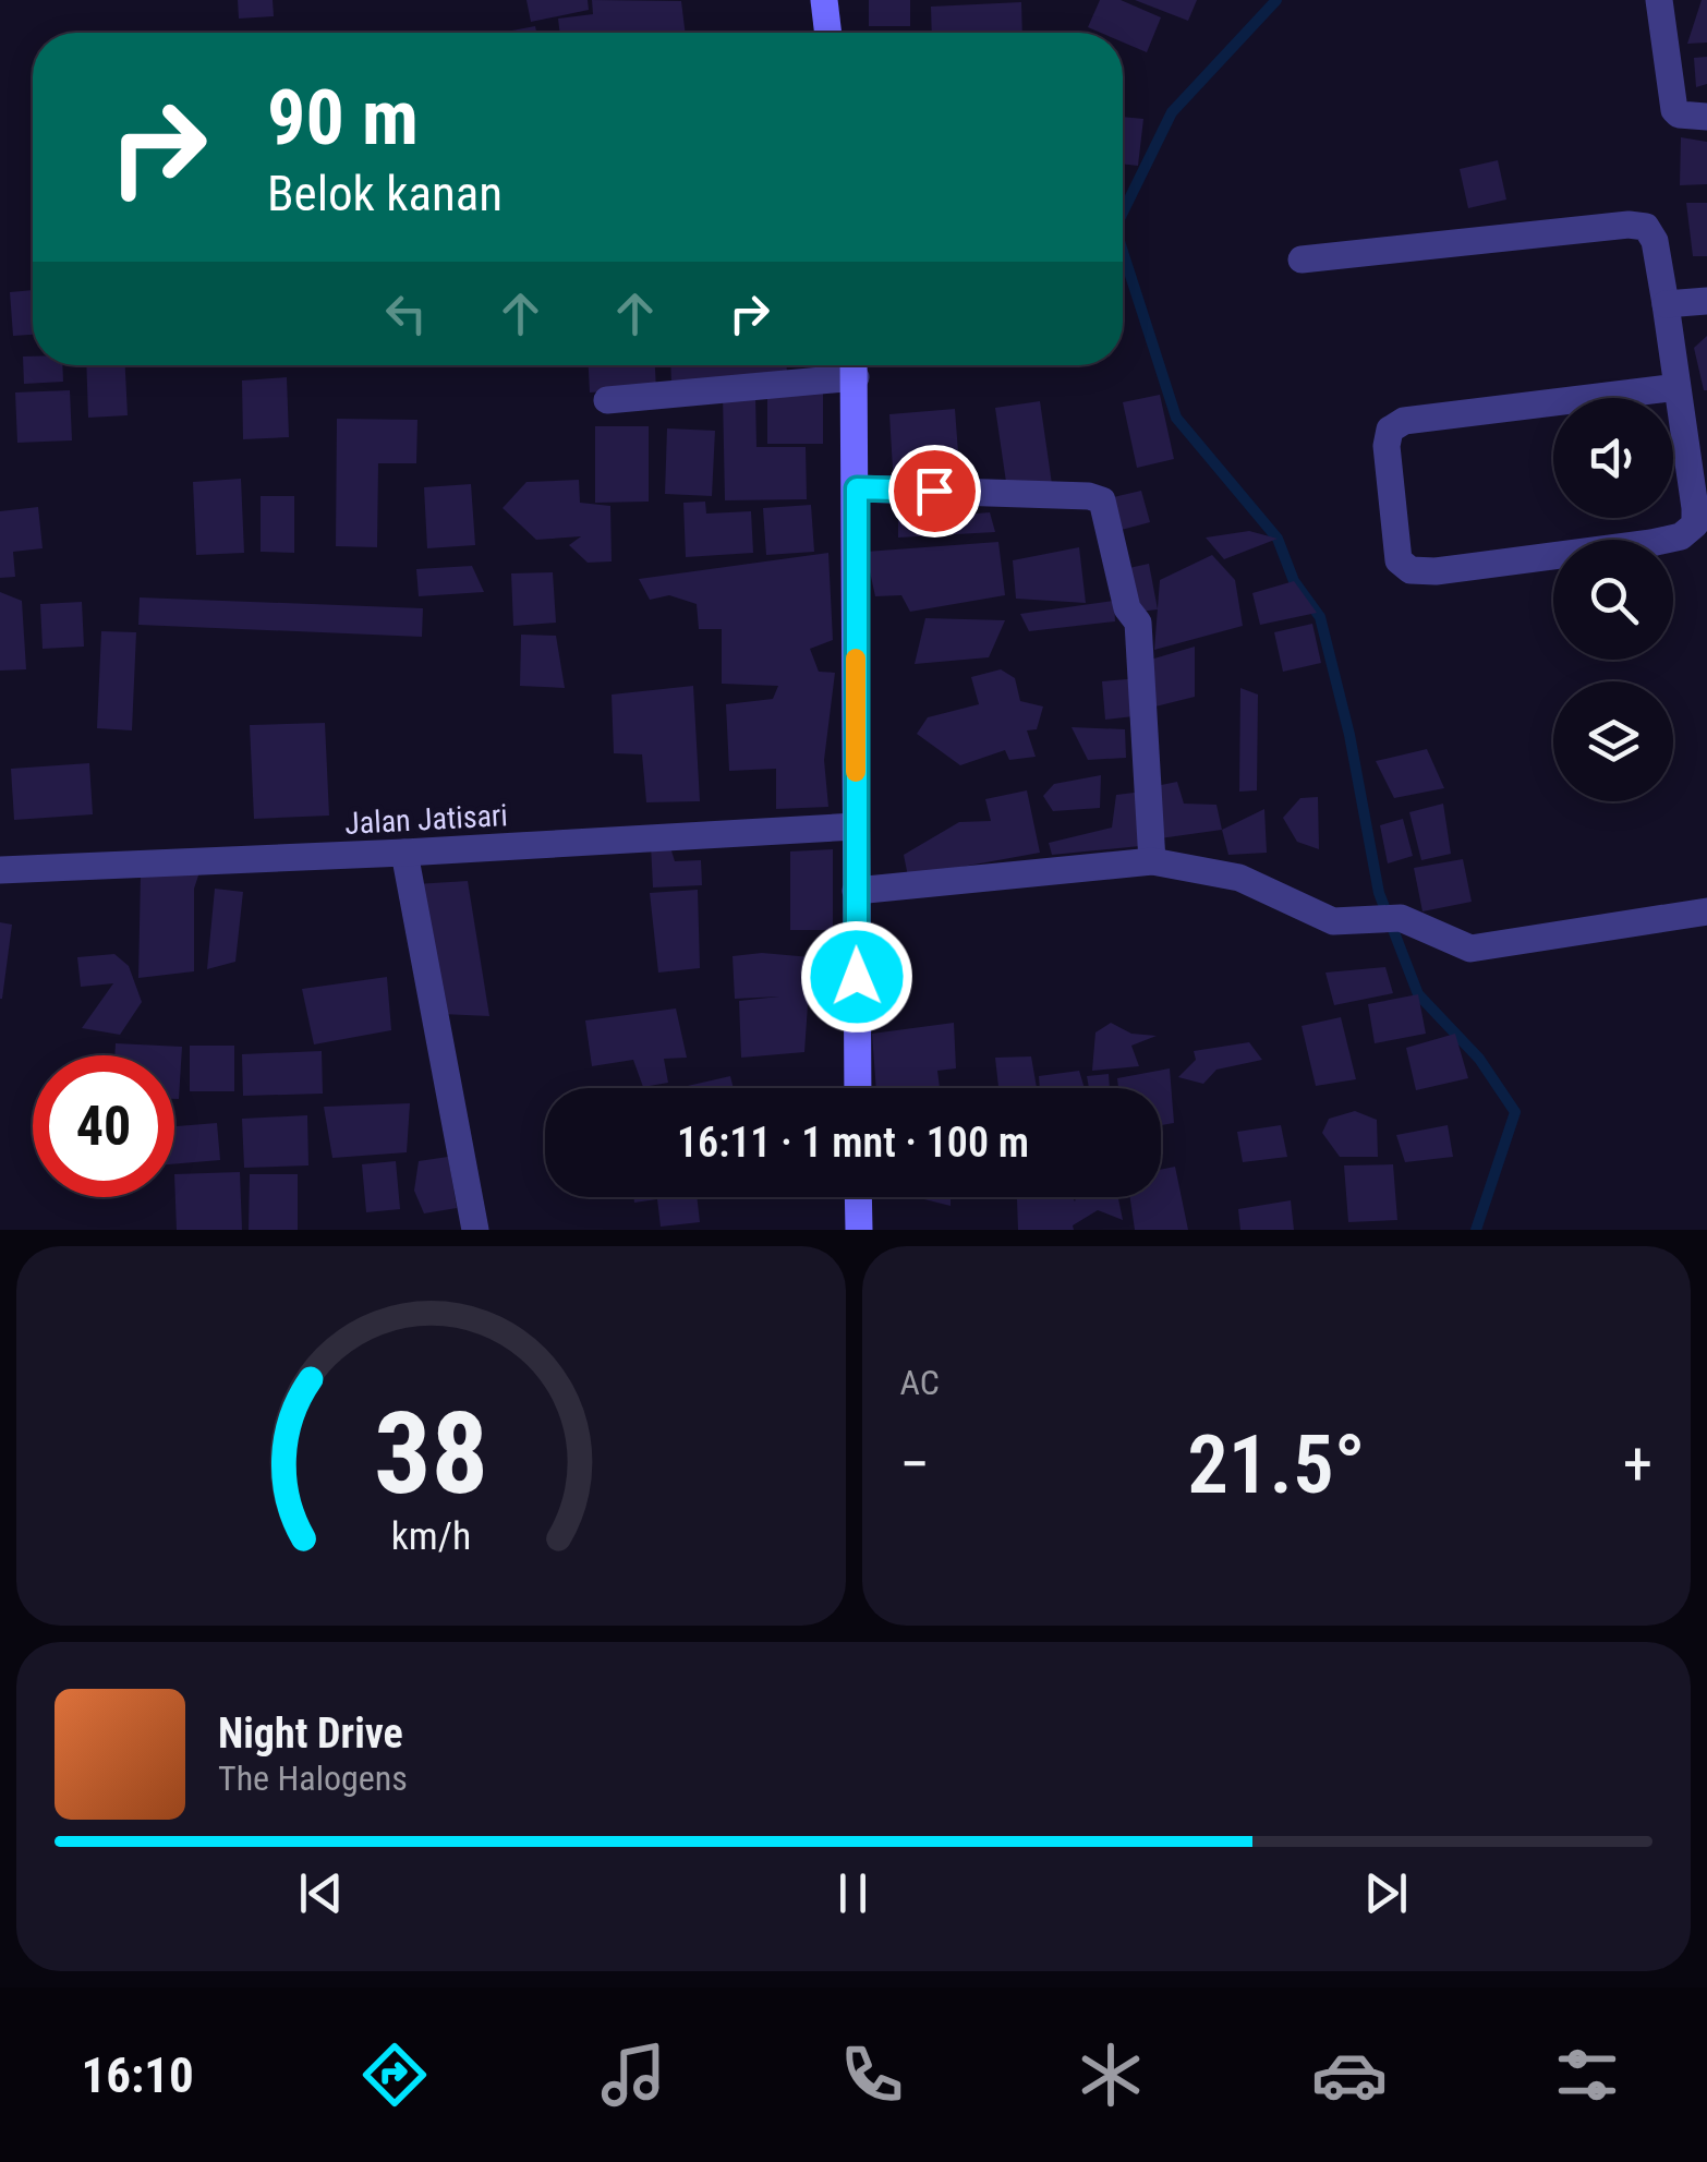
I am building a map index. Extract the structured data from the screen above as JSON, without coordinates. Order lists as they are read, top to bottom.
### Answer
{
  "streets": {
    "street": ["Jalan Jatisari"]
  },
  "page": {
    "turn": ["90 m", "Belok kanan"],
    "limit": "40",
    "trip": "16:11 · 1 mnt · 100 m",
    "tile": "AC",
    "heat": ["−", "21.5°", "+"],
    "song": ["Night Drive", "The Halogens"],
    "tabs": "16:10",
    "gauge": ["38", "km/h"]
  }
}
